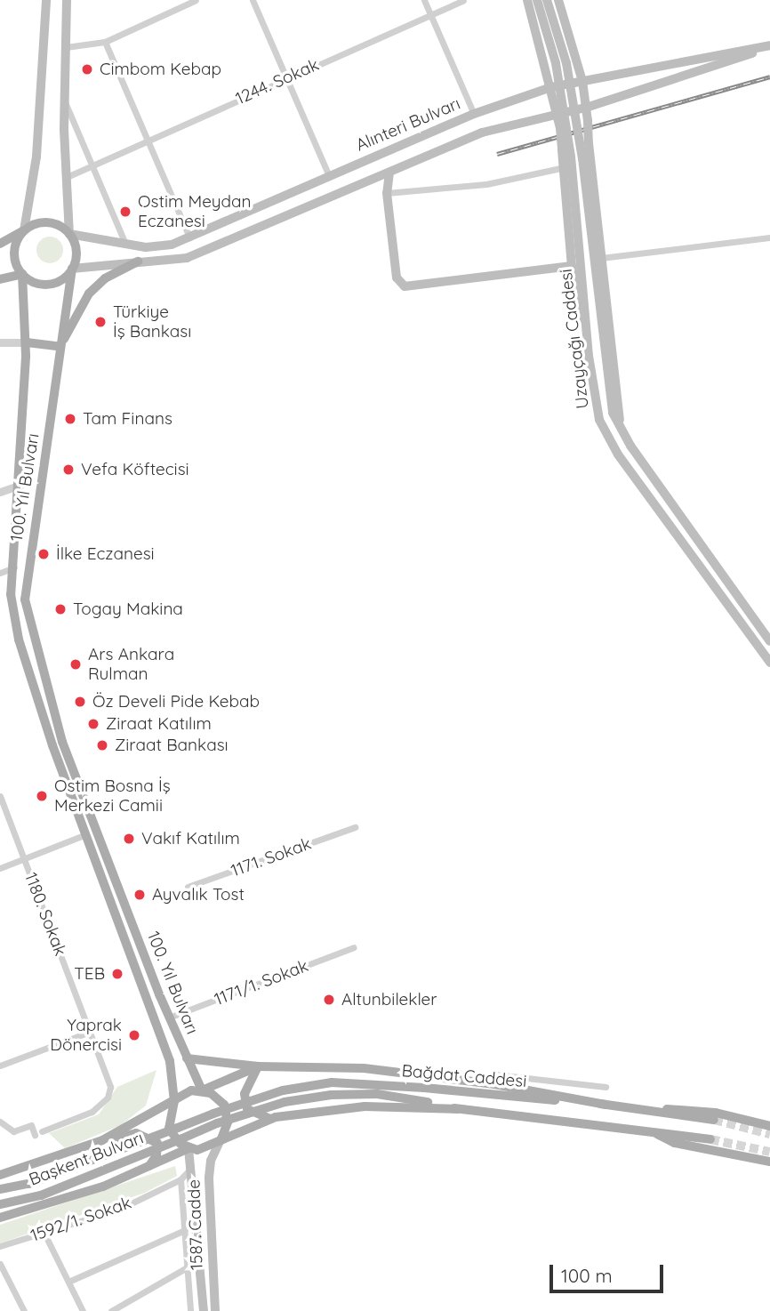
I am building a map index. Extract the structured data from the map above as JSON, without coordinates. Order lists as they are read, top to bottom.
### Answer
{
  "streets": {
    "main road": [
      "Alınteri Bulvarı",
      "Uzayçağı Caddesi",
      "100. Yıl Bulvarı",
      "Bağdat Caddesi",
      "Başkent Bulvarı",
      "1587. Cadde"
    ],
    "street": [
      "1244. Sokak",
      "1171. Sokak",
      "1180. Sokak",
      "1171/1. Sokak",
      "1592/1. Sokak"
    ]
  },
  "crossings": [
    ["Alınteri Bulvarı", "Uzayçağı Caddesi"],
    ["Alınteri Bulvarı", "100. Yıl Bulvarı"],
    ["100. Yıl Bulvarı", "1171/1. Sokak"],
    ["100. Yıl Bulvarı", "1587. Cadde"],
    ["Bağdat Caddesi", "Başkent Bulvarı"],
    ["1592/1. Sokak", "1587. Cadde"]
  ],
  "places": [
    "Cimbom Kebap",
    "Ostim Meydan Eczanesi",
    "Türkiye İş Bankası",
    "Tam Finans",
    "Vefa Köftecisi",
    "İlke Eczanesi",
    "Togay Makina",
    "Ars Ankara Rulman",
    "Öz Develi Pide Kebab",
    "Ziraat Katılım",
    "Ziraat Bankası",
    "Ostim Bosna İş Merkezi Camii",
    "Vakıf Katılım",
    "Ayvalık Tost",
    "TEB",
    "Altunbilekler",
    "Yaprak Dönercisi"
  ],
  "scale_bar": "100 m"
}
